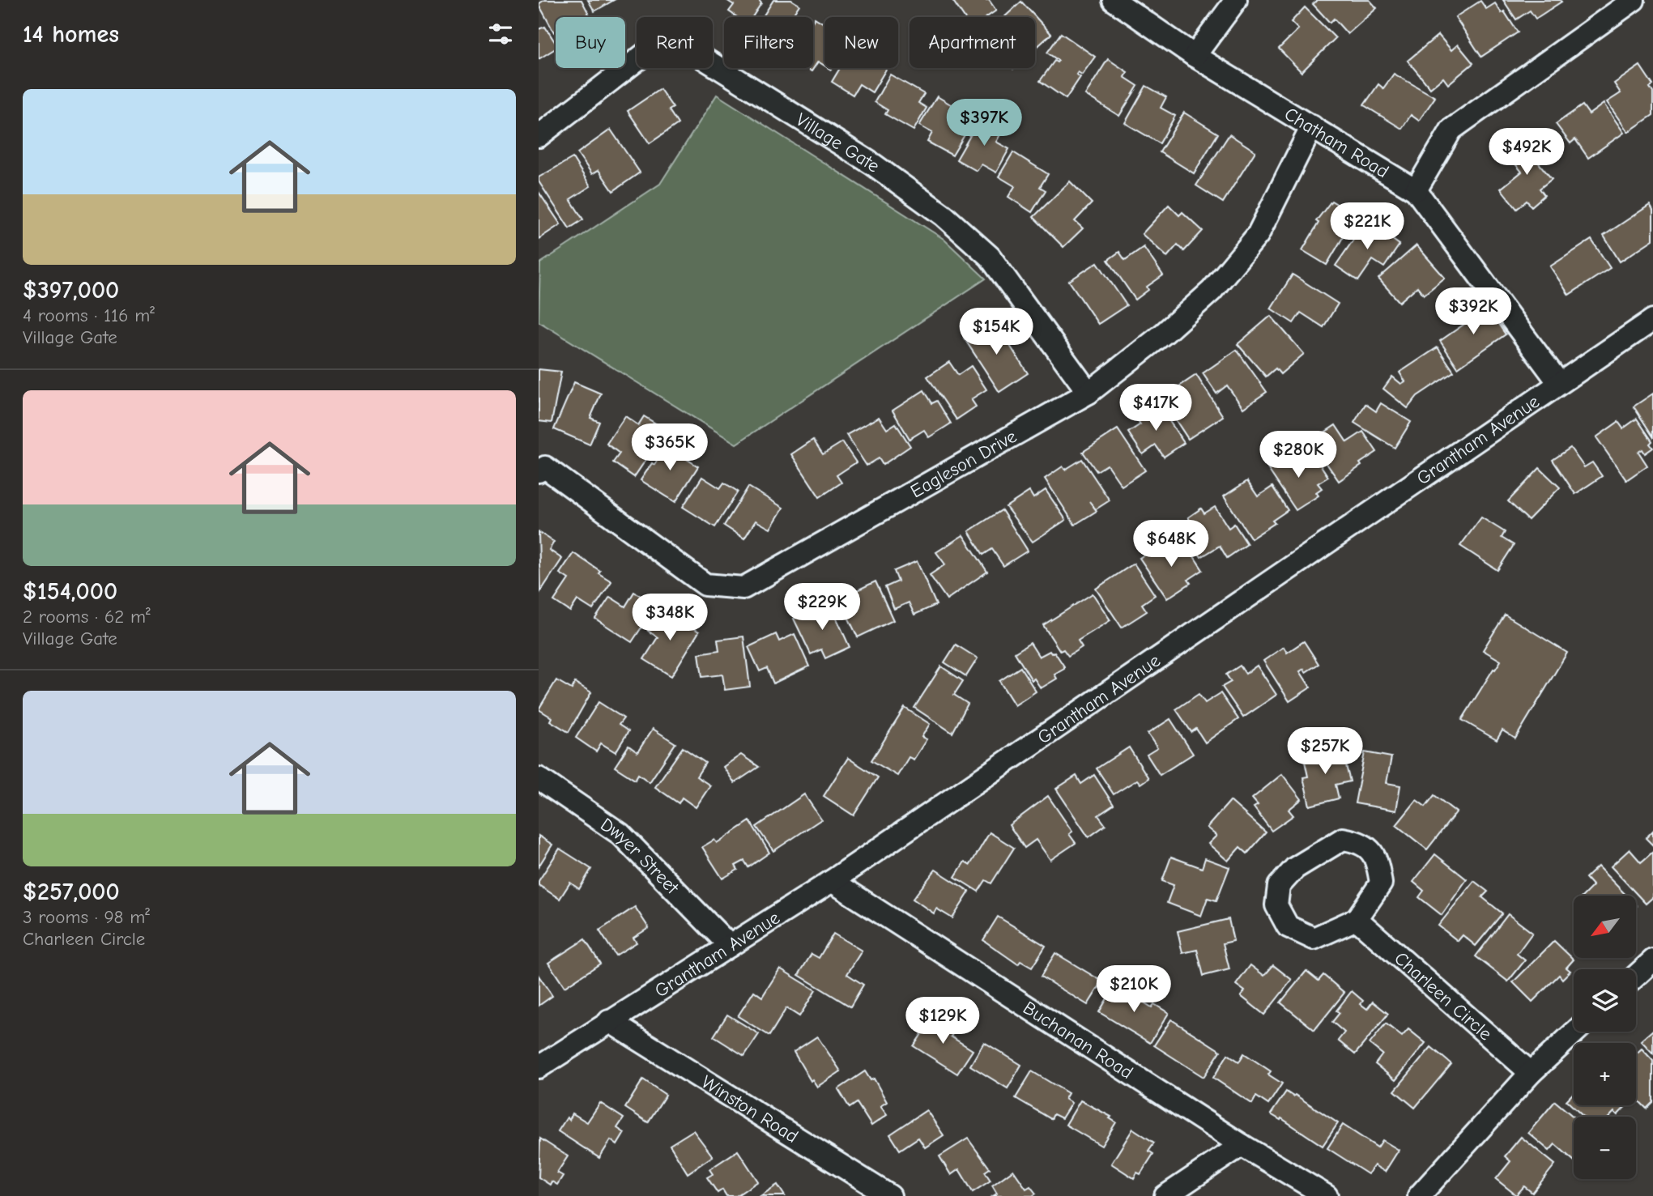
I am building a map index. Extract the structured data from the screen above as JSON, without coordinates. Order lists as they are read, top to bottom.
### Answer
{
  "streets": {
    "street": [
      "Chatham Road",
      "Village Gate",
      "Grantham Avenue",
      "Eagleson Drive",
      "Dwyer Street",
      "Charleen Circle",
      "Buchanan Road",
      "Winston Road"
    ]
  },
  "crossings": [
    ["Chatham Road", "Grantham Avenue"],
    ["Chatham Road", "Eagleson Drive"],
    ["Village Gate", "Eagleson Drive"],
    ["Grantham Avenue", "Dwyer Street"],
    ["Grantham Avenue", "Buchanan Road"],
    ["Grantham Avenue", "Winston Road"]
  ],
  "north": "bottom left",
  "page": {
    "heading": "14 homes",
    "chip": [
      "Buy",
      "Rent",
      "Filters",
      "New",
      "Apartment"
    ],
    "list": [
      {
        "name": "$397,000",
        "note": "4 rooms · 116 m² · Village Gate"
      },
      {
        "name": "$154,000",
        "note": "2 rooms · 62 m² · Village Gate"
      },
      {
        "name": "$257,000",
        "note": "3 rooms · 98 m² · Charleen Circle"
      }
    ],
    "price": [
      "$397K",
      "$492K",
      "$221K",
      "$392K",
      "$154K",
      "$417K",
      "$365K",
      "$280K",
      "$648K",
      "$229K",
      "$348K",
      "$257K",
      "$210K",
      "$129K"
    ],
    "map_buttons": ["+", "−"]
  }
}
